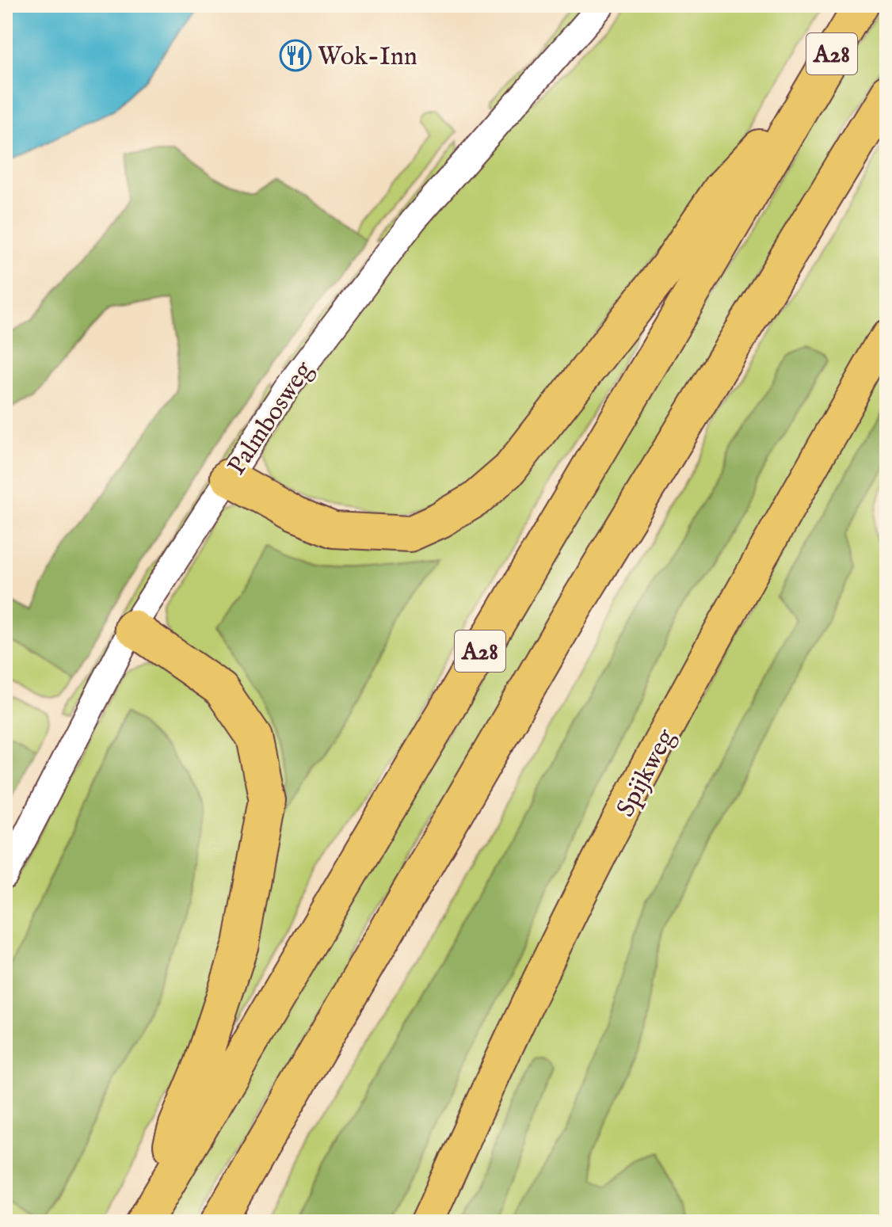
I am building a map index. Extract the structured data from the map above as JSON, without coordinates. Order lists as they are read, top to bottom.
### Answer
{
  "streets": {
    "highway": ["A28"],
    "main road": ["Spijkweg"],
    "street": ["Palmbosweg"]
  },
  "crossings": [
    ["A28", "Palmbosweg"]
  ],
  "places": {
    "restaurant": ["Wok-Inn"]
  }
}
